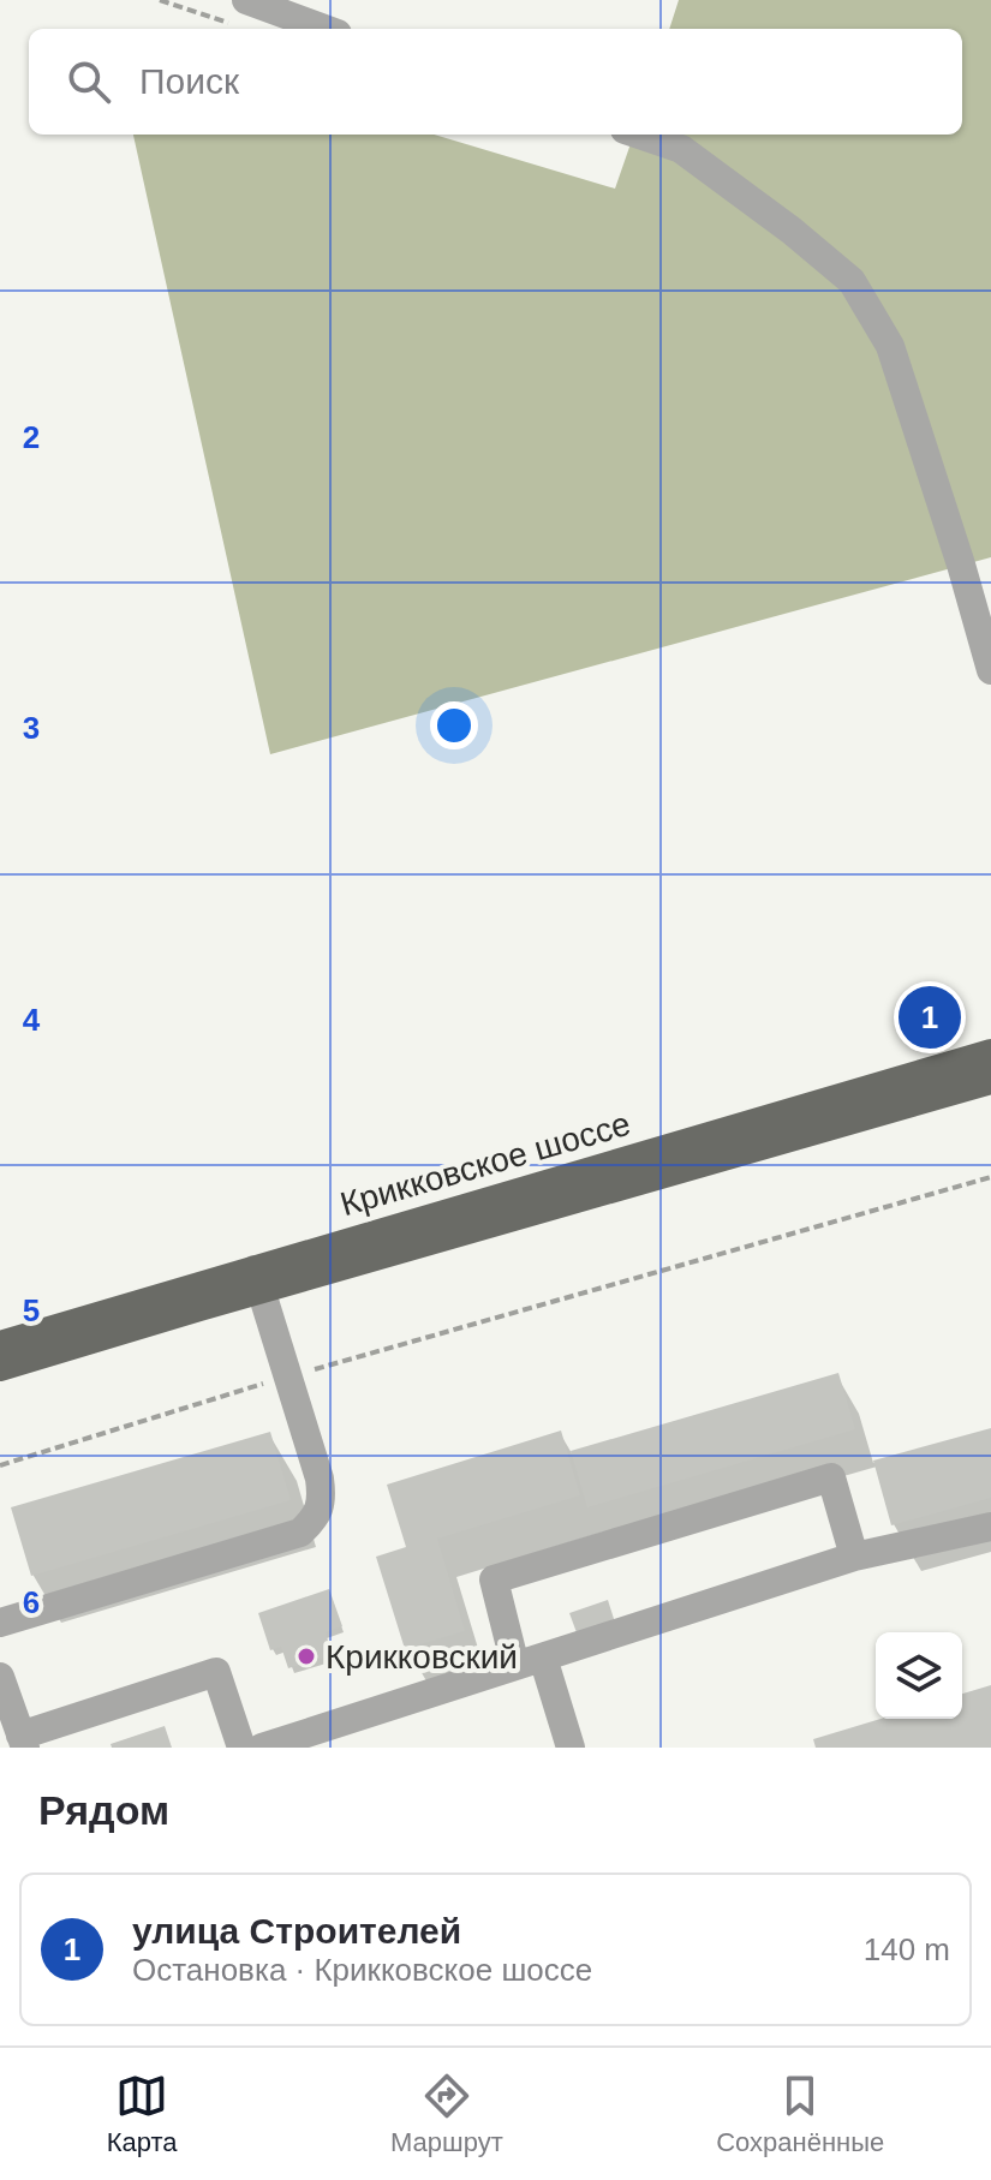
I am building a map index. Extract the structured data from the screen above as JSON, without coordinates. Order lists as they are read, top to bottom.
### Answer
{
  "streets": {
    "main road": ["Крикковское шоссе"]
  },
  "places": ["Крикковский"],
  "page": {
    "search": "Поиск",
    "pins": "1",
    "heading": "Рядом",
    "list": [
      {
        "mark": "1",
        "name": "улица Строителей",
        "note": "Остановка · Крикковское шоссе",
        "value": "140 m"
      }
    ],
    "nav": ["Карта", "Маршрут", "Сохранённые"]
  },
  "grid": {
    "rows": [
      "2",
      "3",
      "4",
      "5",
      "6"
    ]
  }
}
